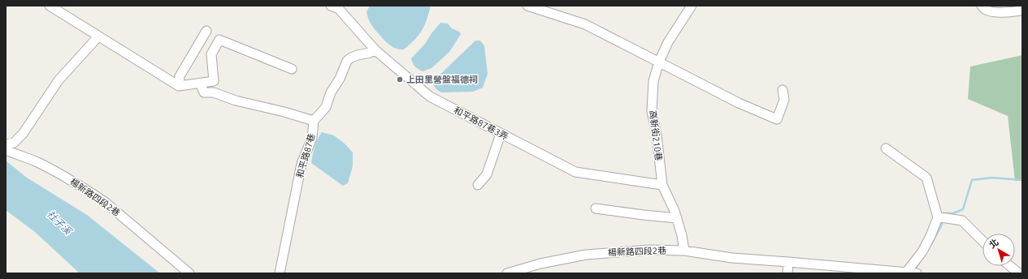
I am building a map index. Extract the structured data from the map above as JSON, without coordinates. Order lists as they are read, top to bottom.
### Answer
{
  "streets": {
    "street": [
      "和平路87巷3弄",
      "高新街210巷",
      "和平路87巷",
      "楊新路四段2巷"
    ]
  },
  "crossings": [
    ["和平路87巷3弄", "高新街210巷"],
    ["高新街210巷", "楊新路四段2巷"]
  ],
  "water": ["社子溪"],
  "places": ["上田里營盤福德祠"],
  "north": "top left"
}
